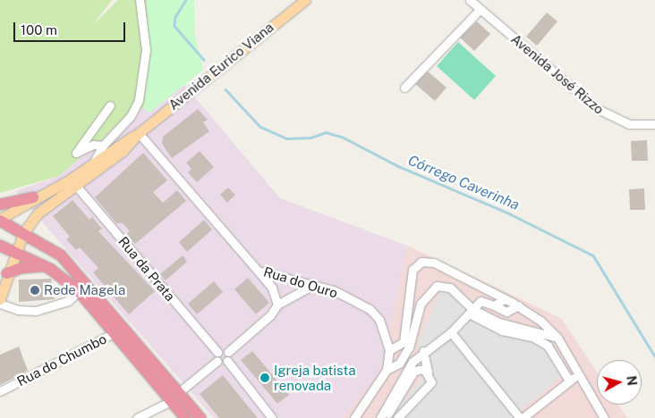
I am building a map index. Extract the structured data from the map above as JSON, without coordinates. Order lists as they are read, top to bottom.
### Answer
{
  "streets": {
    "main road": ["Avenida Eurico Viana"],
    "street": [
      "Avenida José Rizzo",
      "Rua da Prata",
      "Rua do Ouro",
      "Rua do Chumbo"
    ]
  },
  "crossings": [
    ["Avenida Eurico Viana", "Rua da Prata"],
    ["Avenida Eurico Viana", "Rua do Ouro"]
  ],
  "water": ["Córrego Caverinha"],
  "places": ["Rede Magela", "Igreja batista renovada"],
  "scale_bar": "100 m",
  "north": "right"
}
